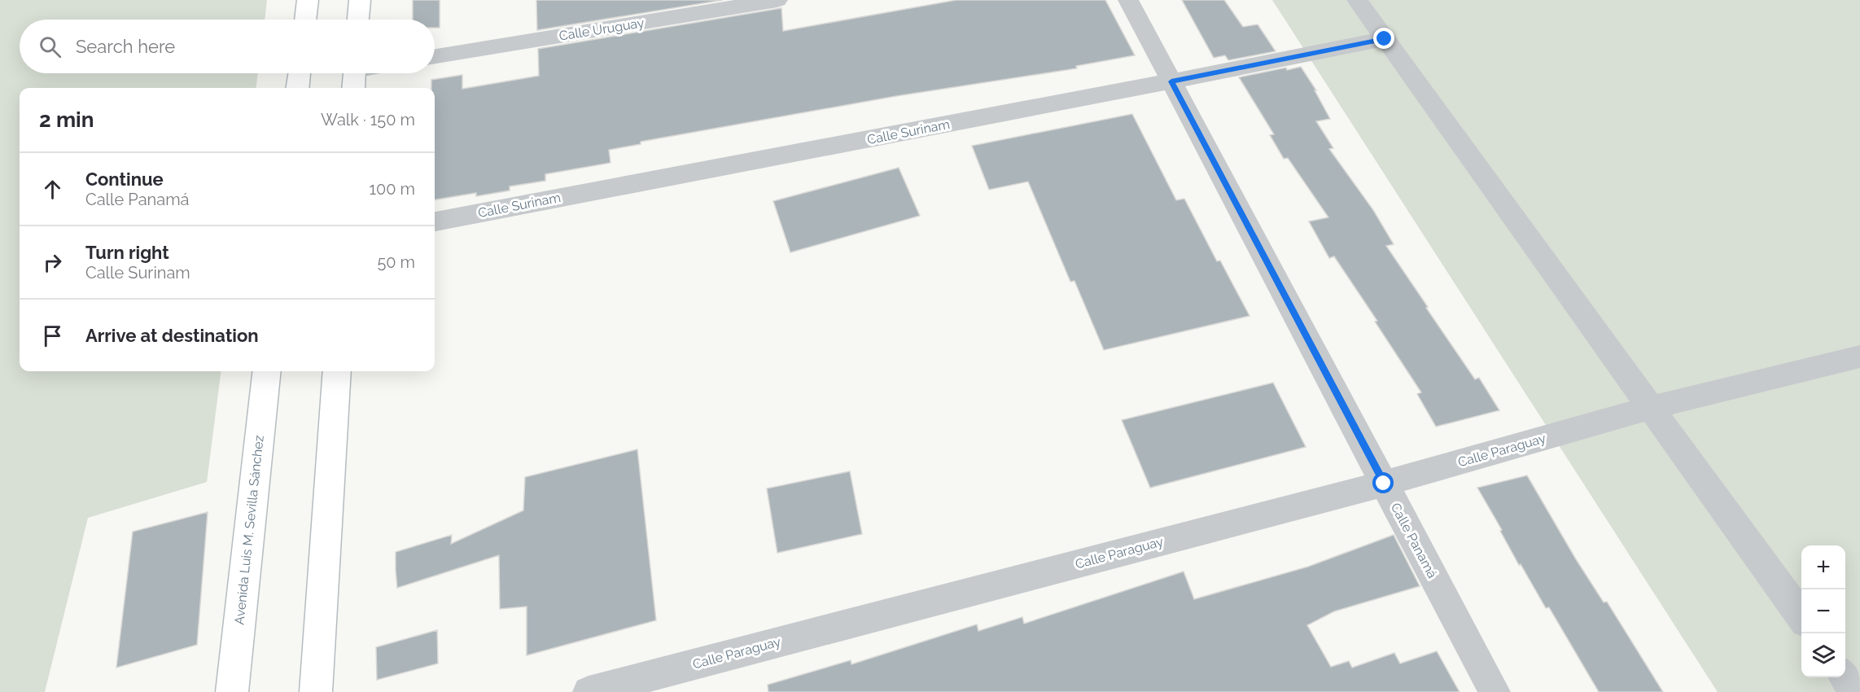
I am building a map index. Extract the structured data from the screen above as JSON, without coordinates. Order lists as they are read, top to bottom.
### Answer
{
  "streets": {
    "street": [
      "Calle Uruguay",
      "Calle Surinam",
      "Calle Paraguay",
      "Avenida Luis M. Sevilla Sánchez",
      "Calle Panamá"
    ]
  },
  "crossings": [
    ["Calle Surinam", "Calle Panamá"],
    ["Calle Paraguay", "Calle Panamá"]
  ],
  "page": {
    "search": "Search here",
    "heading": ["2 min", "Walk · 150 m"],
    "list": [
      ["Continue", "Calle Panamá", "100 m"],
      ["Turn right", "Calle Surinam", "50 m"],
      "Arrive at destination"
    ],
    "map_buttons": ["+", "−"]
  }
}
